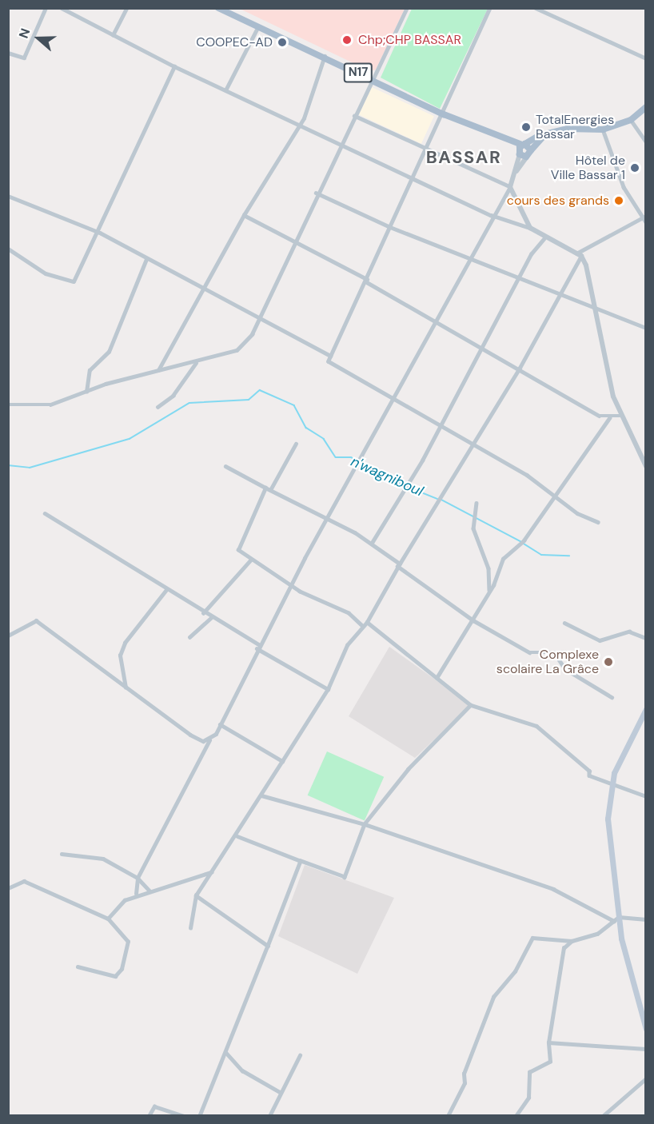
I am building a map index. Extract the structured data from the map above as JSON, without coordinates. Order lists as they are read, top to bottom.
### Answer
{
  "streets": {
    "main road": ["N17"]
  },
  "districts": ["BASSAR"],
  "water": ["n'wagniboul"],
  "places": [
    "Chp;CHP BASSAR",
    "COOPEC-AD",
    "TotalEnergies Bassar",
    "Hôtel de Ville Bassar 1",
    "cours des grands",
    "Complexe scolaire La Grâce"
  ],
  "north": "left"
}
